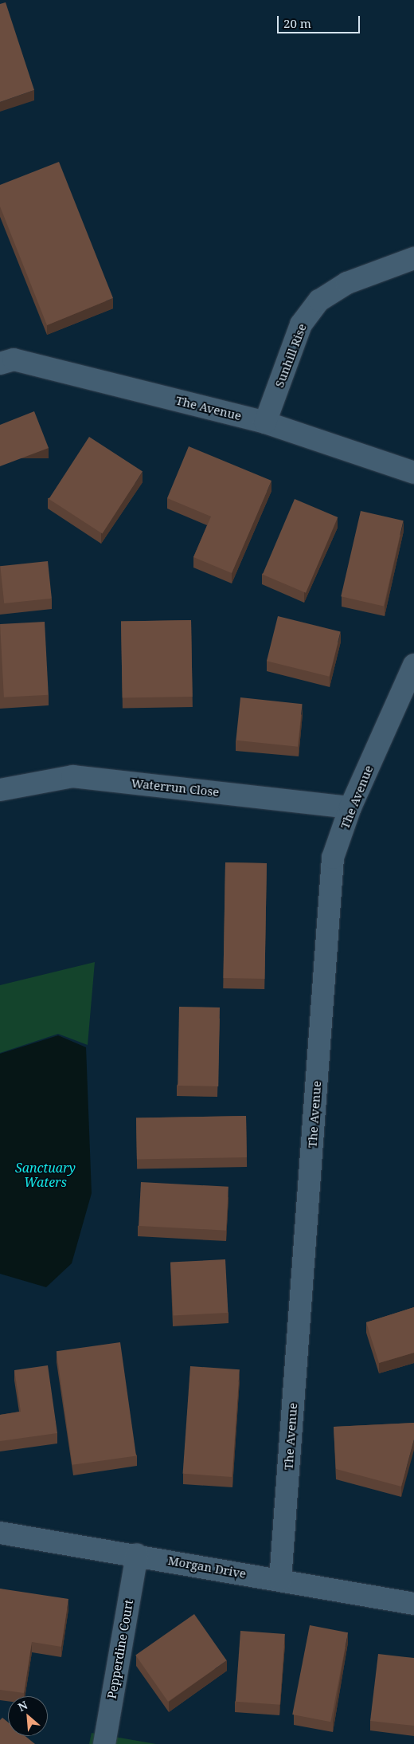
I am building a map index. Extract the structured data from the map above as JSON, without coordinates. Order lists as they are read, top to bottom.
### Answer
{
  "streets": {
    "street": [
      "Sunhill Rise",
      "The Avenue",
      "Waterrun Close",
      "Morgan Drive",
      "Pepperdine Court"
    ]
  },
  "crossings": [
    ["Sunhill Rise", "The Avenue"],
    ["The Avenue", "Waterrun Close"],
    ["The Avenue", "Morgan Drive"],
    ["Morgan Drive", "Pepperdine Court"]
  ],
  "water": ["Sanctuary Waters"],
  "scale_bar": "20 m",
  "north": "top left"
}
